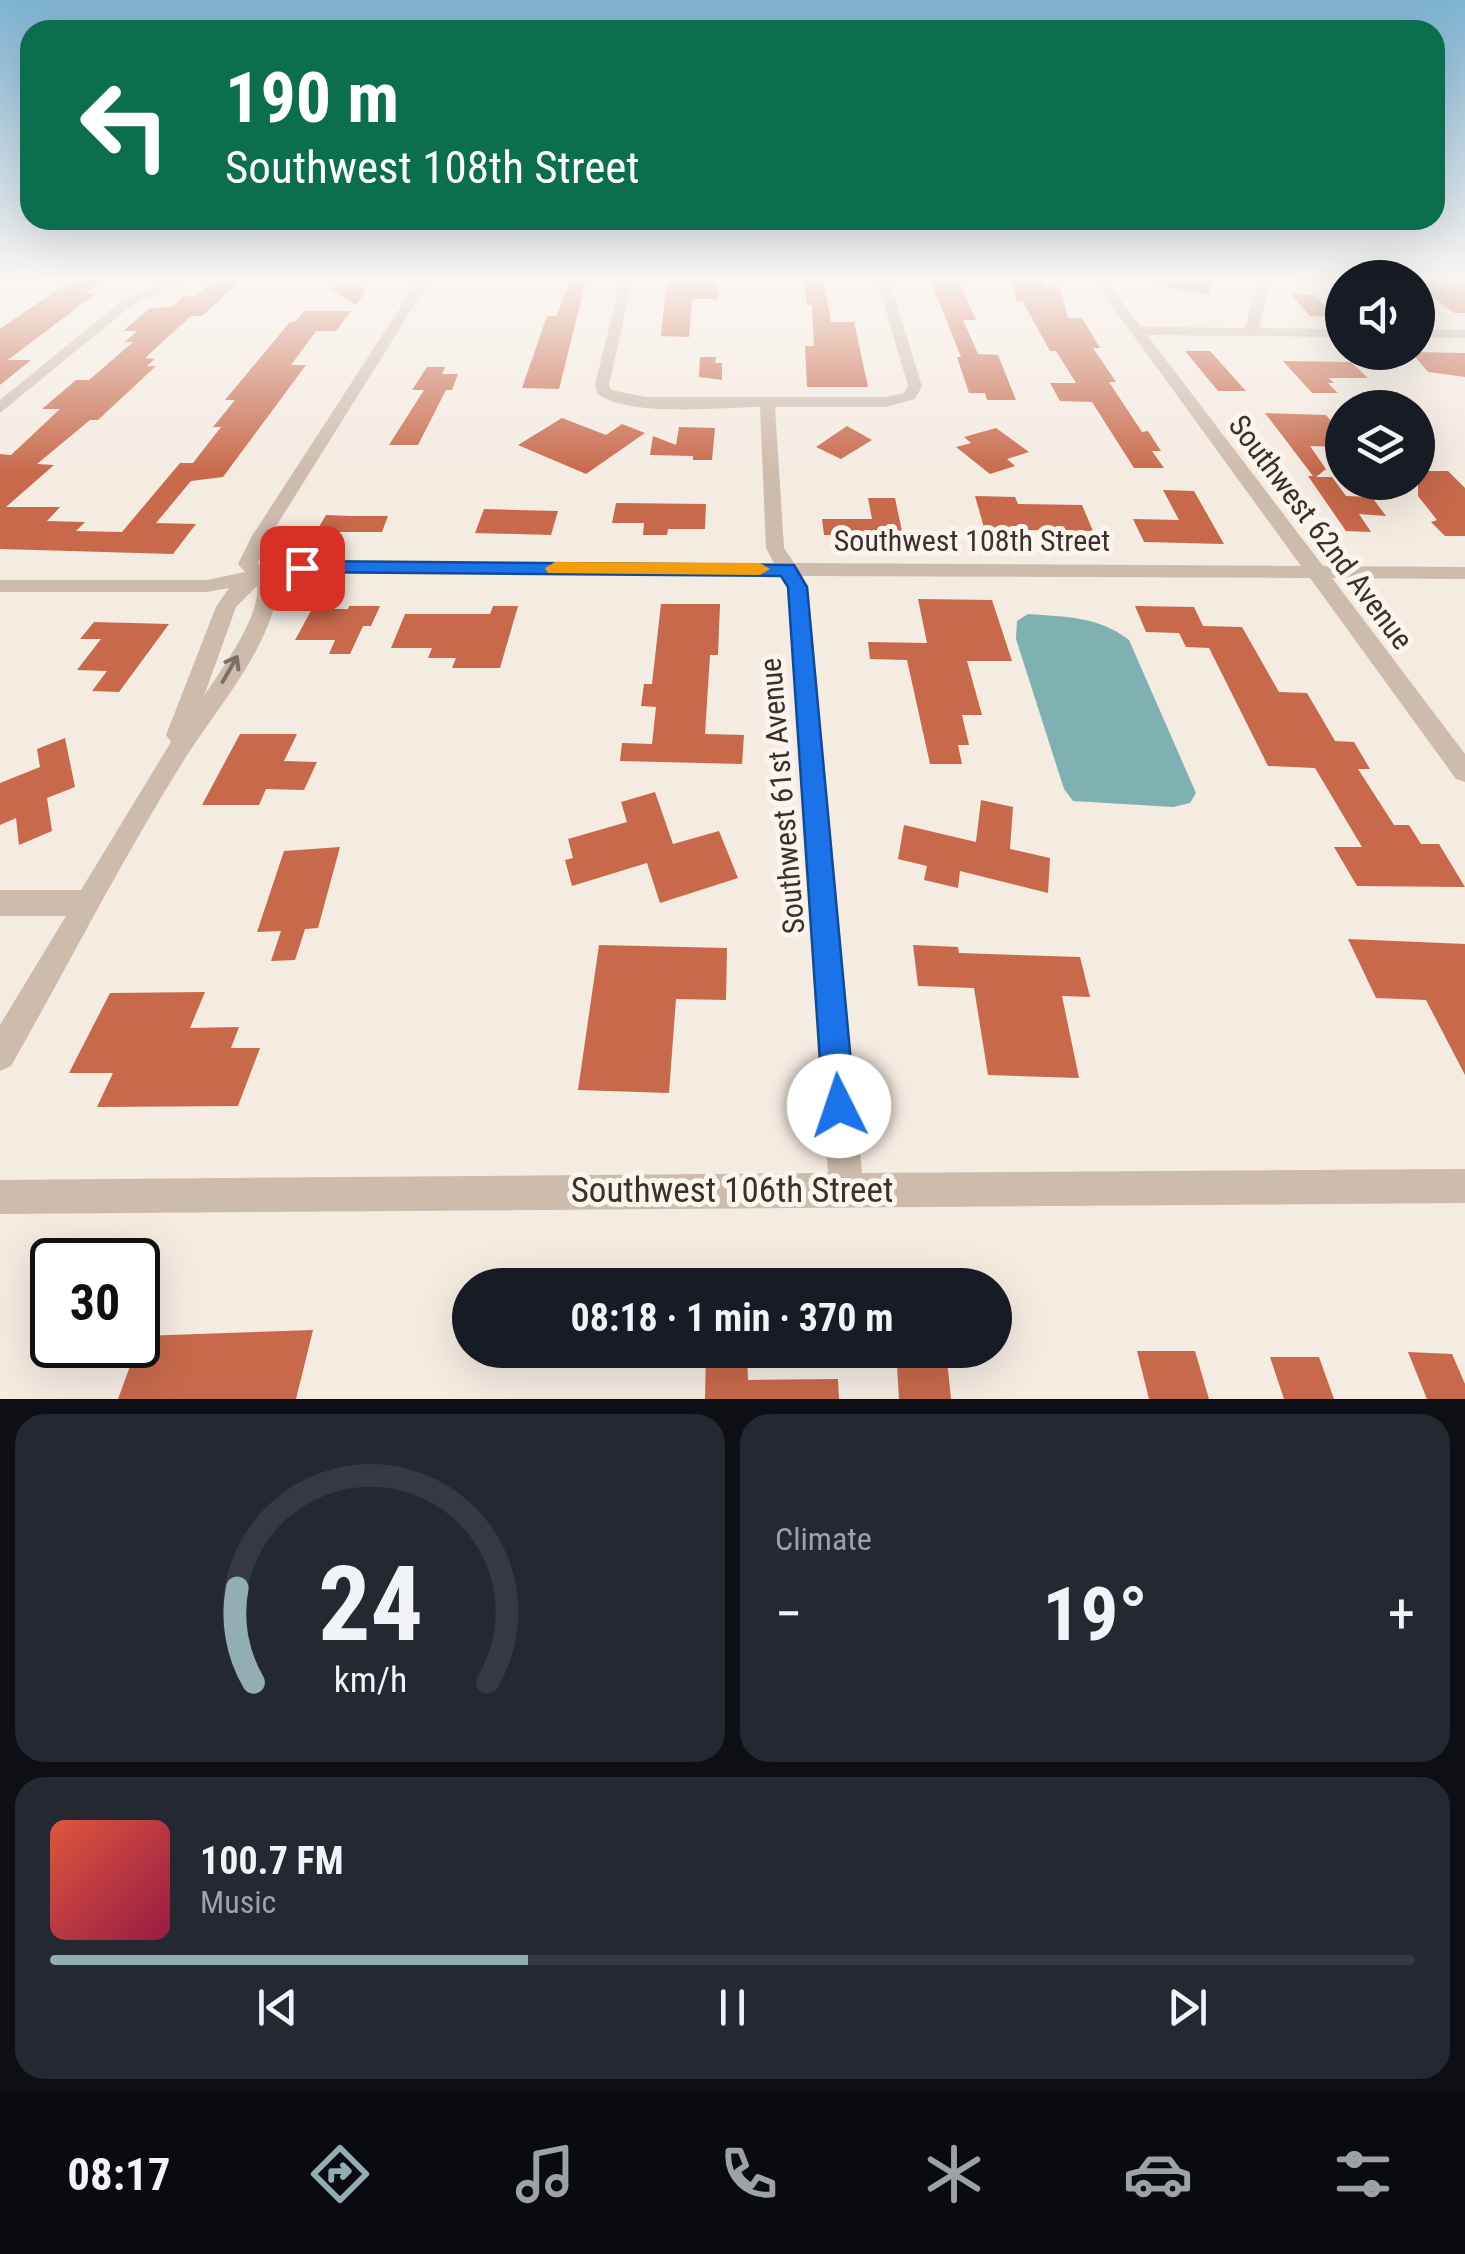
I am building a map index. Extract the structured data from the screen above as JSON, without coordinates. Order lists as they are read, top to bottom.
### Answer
{
  "streets": {
    "street": [
      "Southwest 62nd Avenue",
      "Southwest 108th Street",
      "Southwest 61st Avenue",
      "Southwest 106th Street"
    ]
  },
  "crossings": [
    ["Southwest 62nd Avenue", "Southwest 108th Street"],
    ["Southwest 108th Street", "Southwest 61st Avenue"],
    ["Southwest 61st Avenue", "Southwest 106th Street"]
  ],
  "page": {
    "turn": ["190 m", "Southwest 108th Street"],
    "limit": "30",
    "trip": "08:18 · 1 min · 370 m",
    "tile": "Climate",
    "heat": ["−", "19°", "+"],
    "song": ["100.7 FM", "Music"],
    "tabs": "08:17",
    "gauge": ["24", "km/h"]
  }
}
